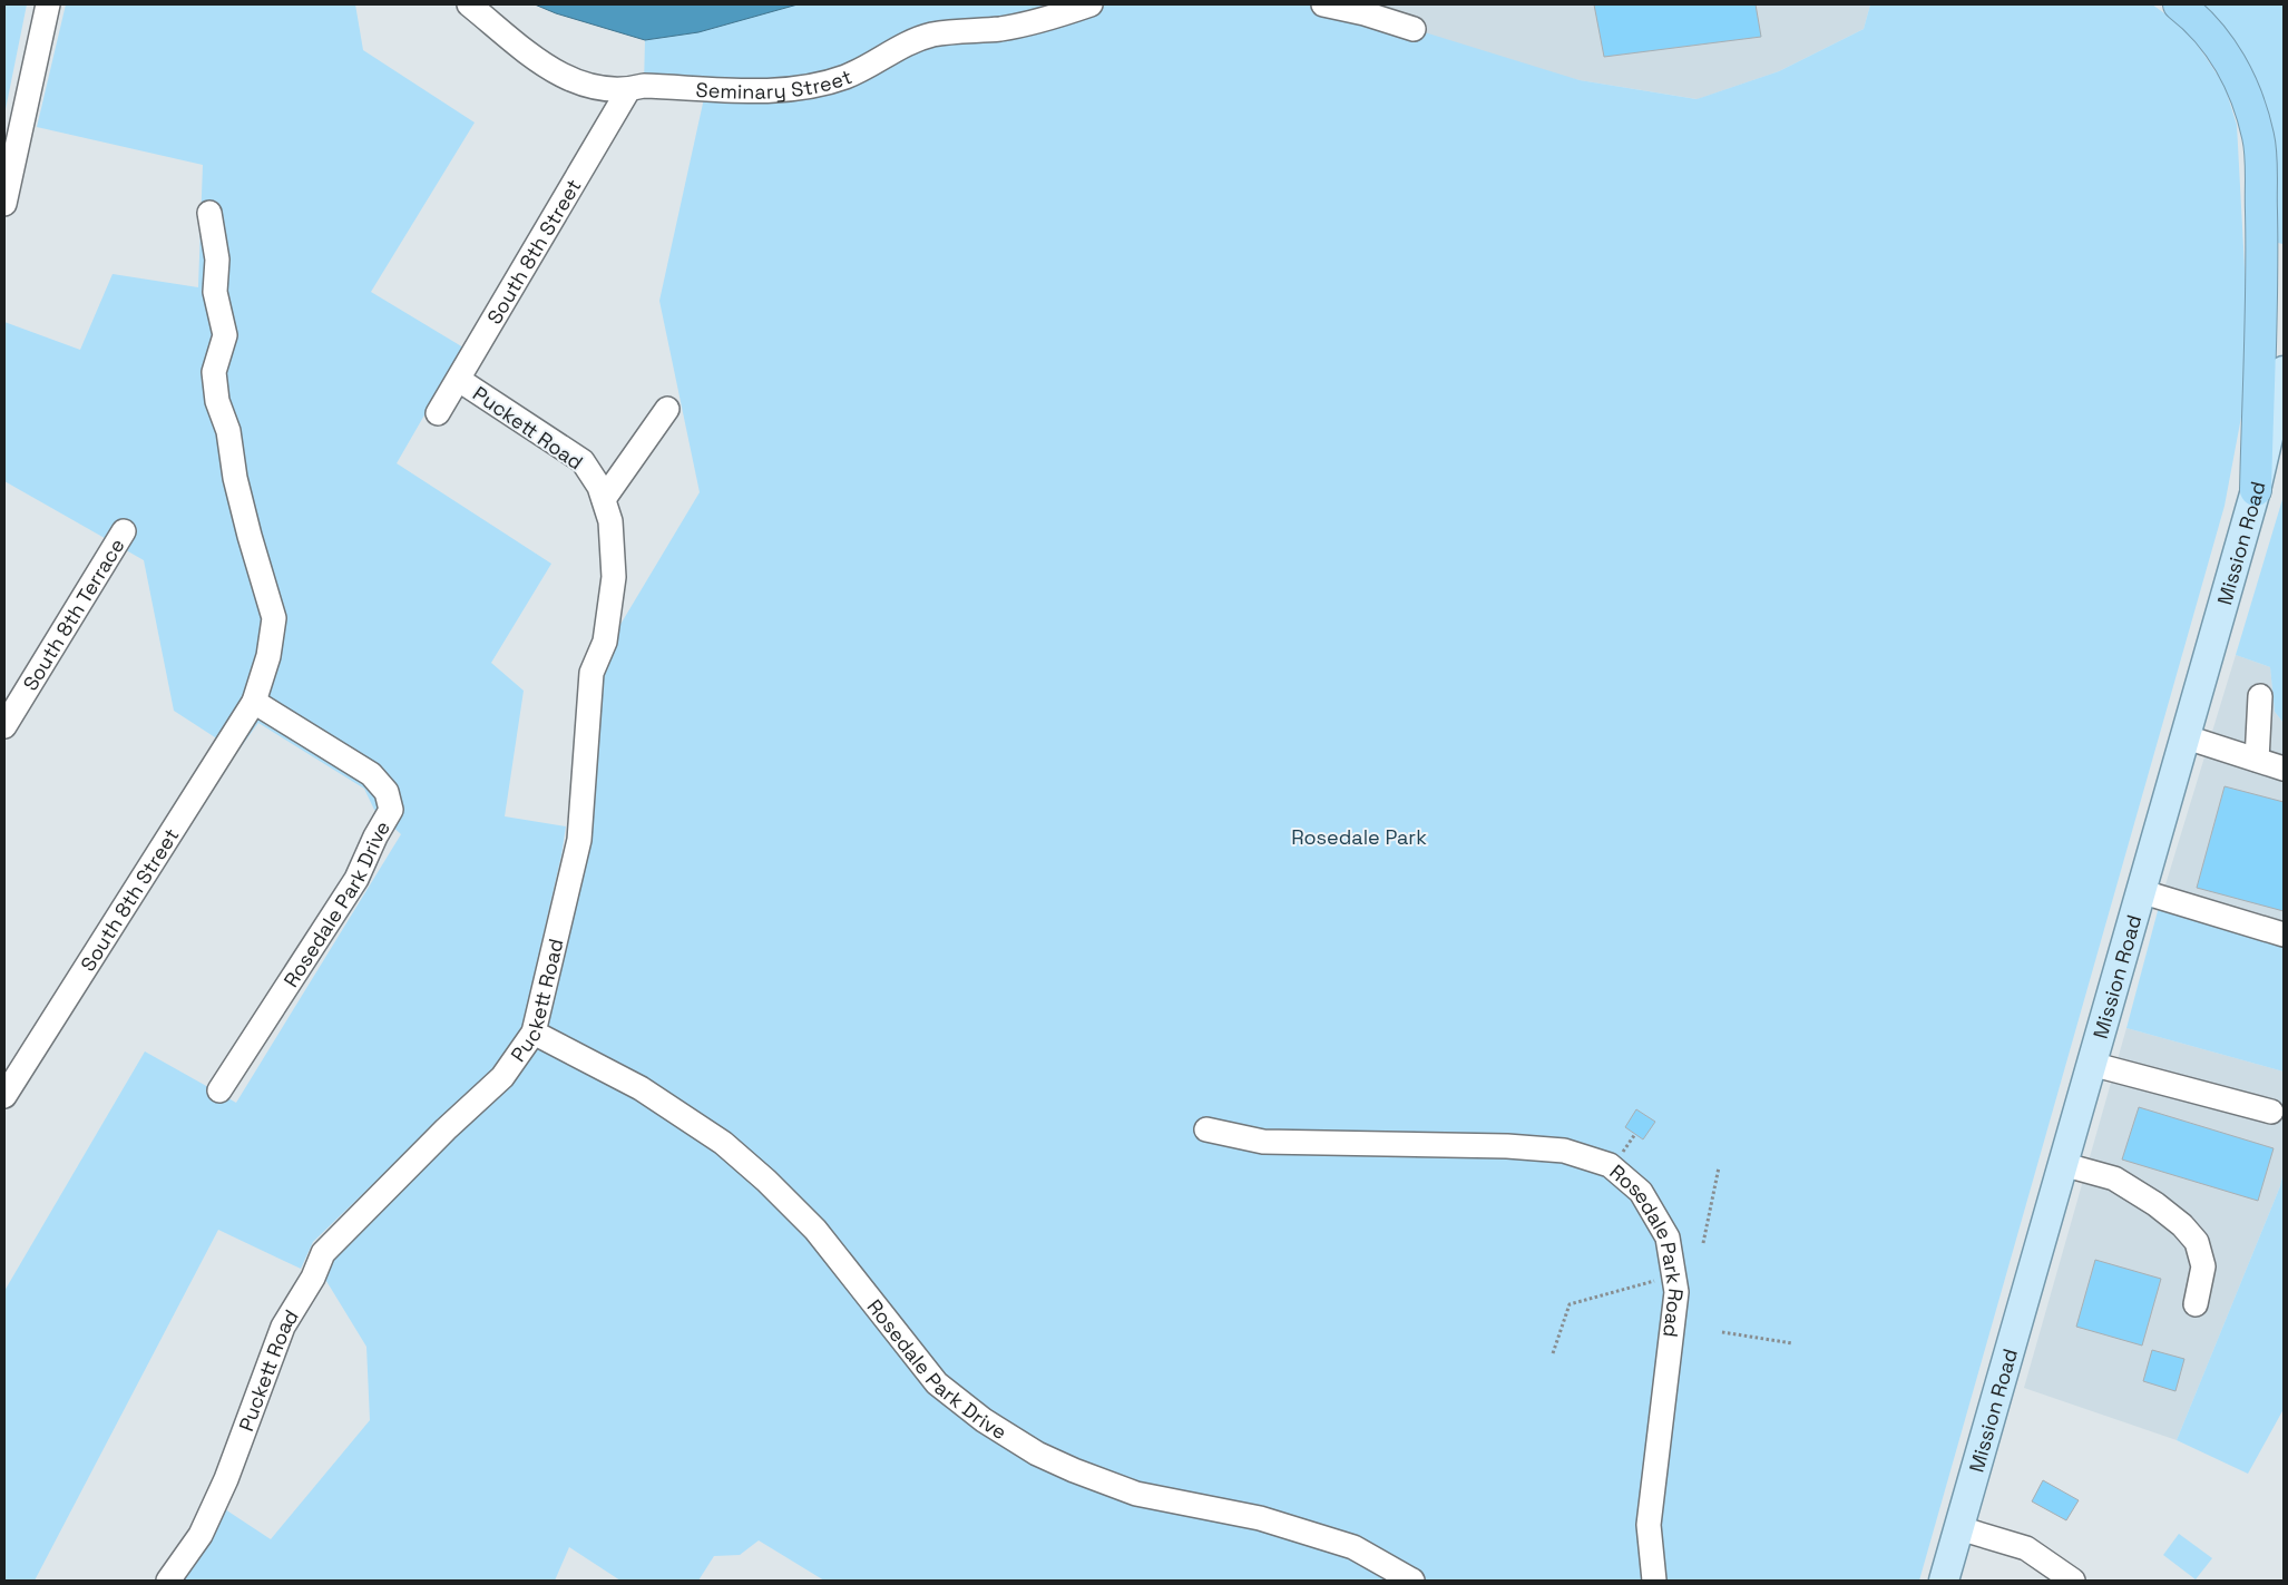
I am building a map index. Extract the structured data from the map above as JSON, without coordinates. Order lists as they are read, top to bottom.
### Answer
{
  "streets": {
    "main road": ["Mission Road"],
    "street": [
      "Seminary Street",
      "South 8th Street",
      "Puckett Road",
      "South 8th Terrace",
      "Rosedale Park Drive",
      "Rosedale Park Road"
    ]
  },
  "crossings": [
    ["Seminary Street", "South 8th Street"],
    ["South 8th Street", "Puckett Road"],
    ["South 8th Street", "Rosedale Park Drive"],
    ["Puckett Road", "Rosedale Park Drive"]
  ],
  "parks": ["Rosedale Park"]
}
